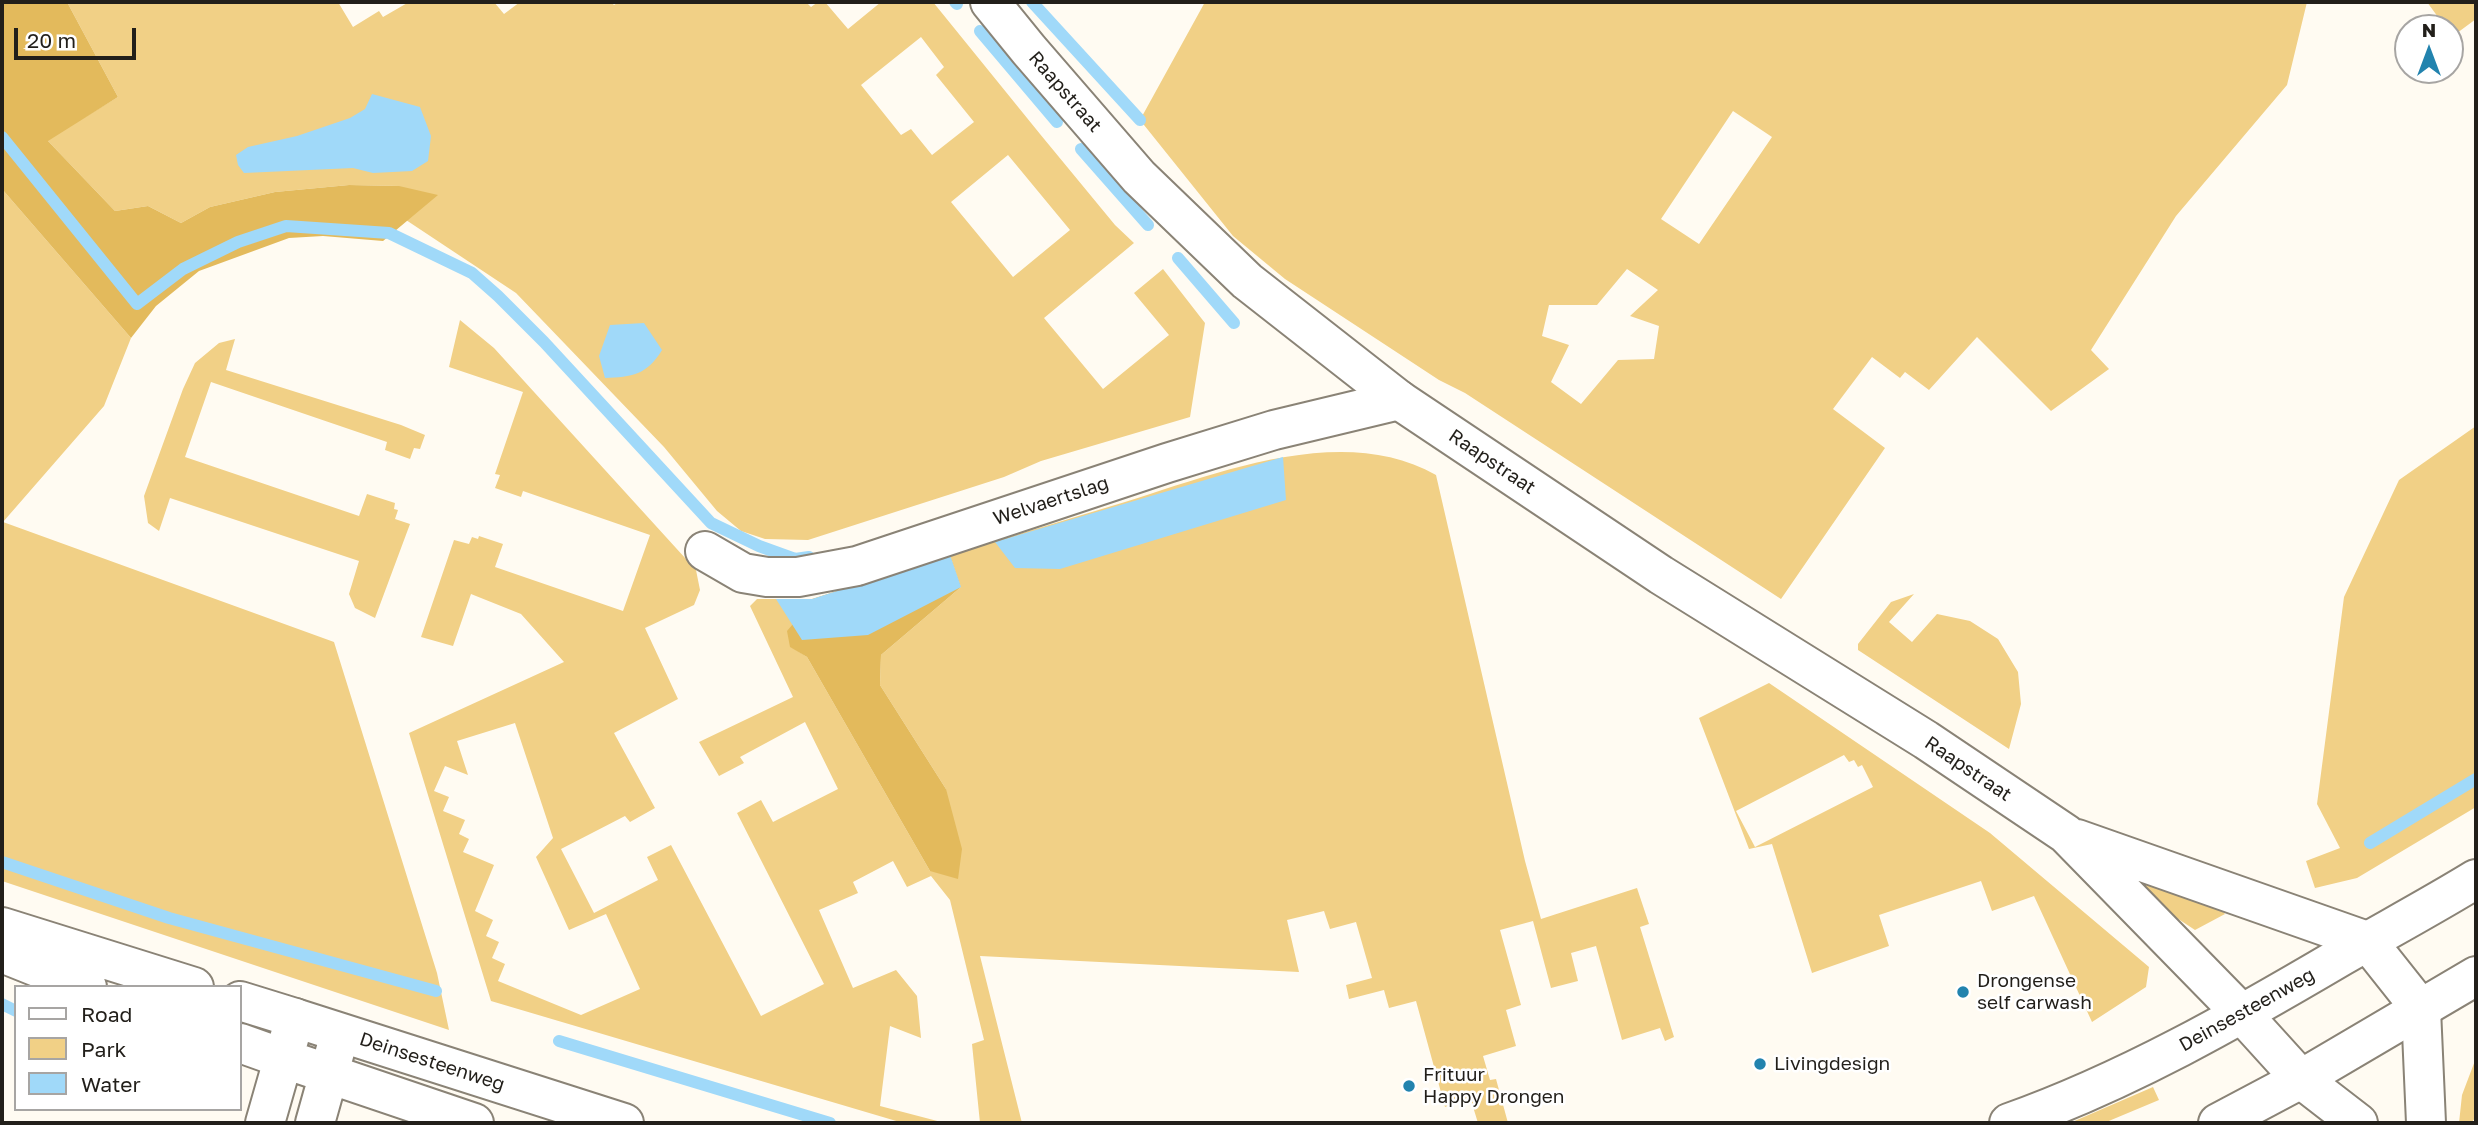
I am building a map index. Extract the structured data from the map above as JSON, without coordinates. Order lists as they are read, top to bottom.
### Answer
{
  "streets": {
    "main road": ["Raapstraat", "Welvaertslag", "Deinsesteenweg"]
  },
  "crossings": [
    ["Raapstraat", "Welvaertslag"],
    ["Raapstraat", "Deinsesteenweg"]
  ],
  "places": ["Drongense self carwash", "Livingdesign", "Frituur Happy Drongen"],
  "legend": ["Road", "Park", "Water"],
  "scale_bar": "20 m",
  "north": "top"
}
